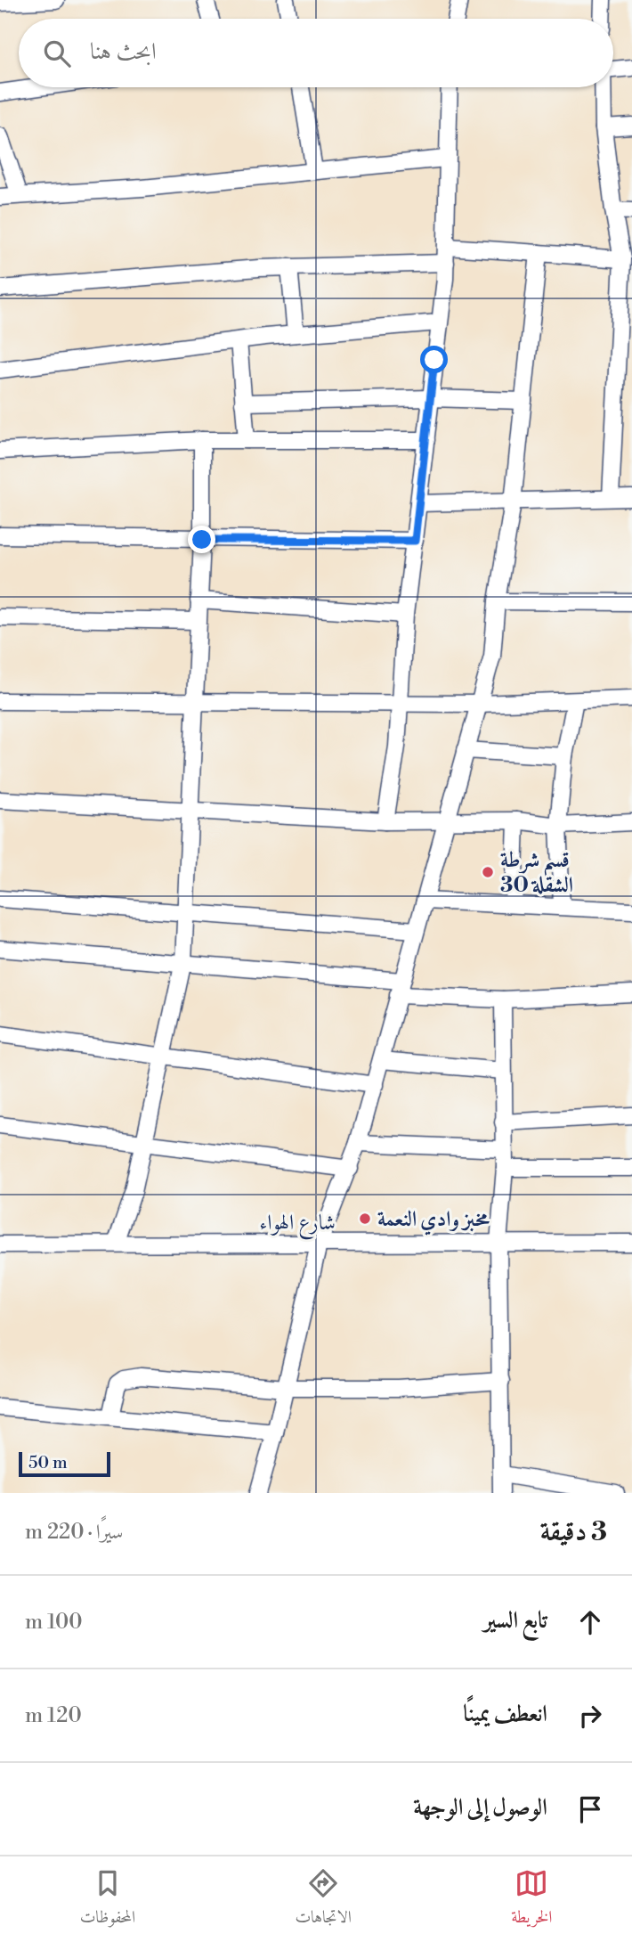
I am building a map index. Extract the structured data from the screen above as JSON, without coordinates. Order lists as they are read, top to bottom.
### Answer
{
  "streets": {
    "street": ["شارع الهواء"]
  },
  "places": ["قسم شرطة الشقلة 30", "مخبز وادي النعمة"],
  "scale_bar": "50 m",
  "page": {
    "search": "ابحث هنا",
    "scale": "50 m",
    "heading": ["3 دقيقة", "سيرًا · 220 m"],
    "list": [
      ["تابع السير", "100 m"],
      ["انعطف يمينًا", "120 m"],
      "الوصول إلى الوجهة"
    ],
    "nav": ["الخريطة", "الاتجاهات", "المحفوظات"]
  }
}
